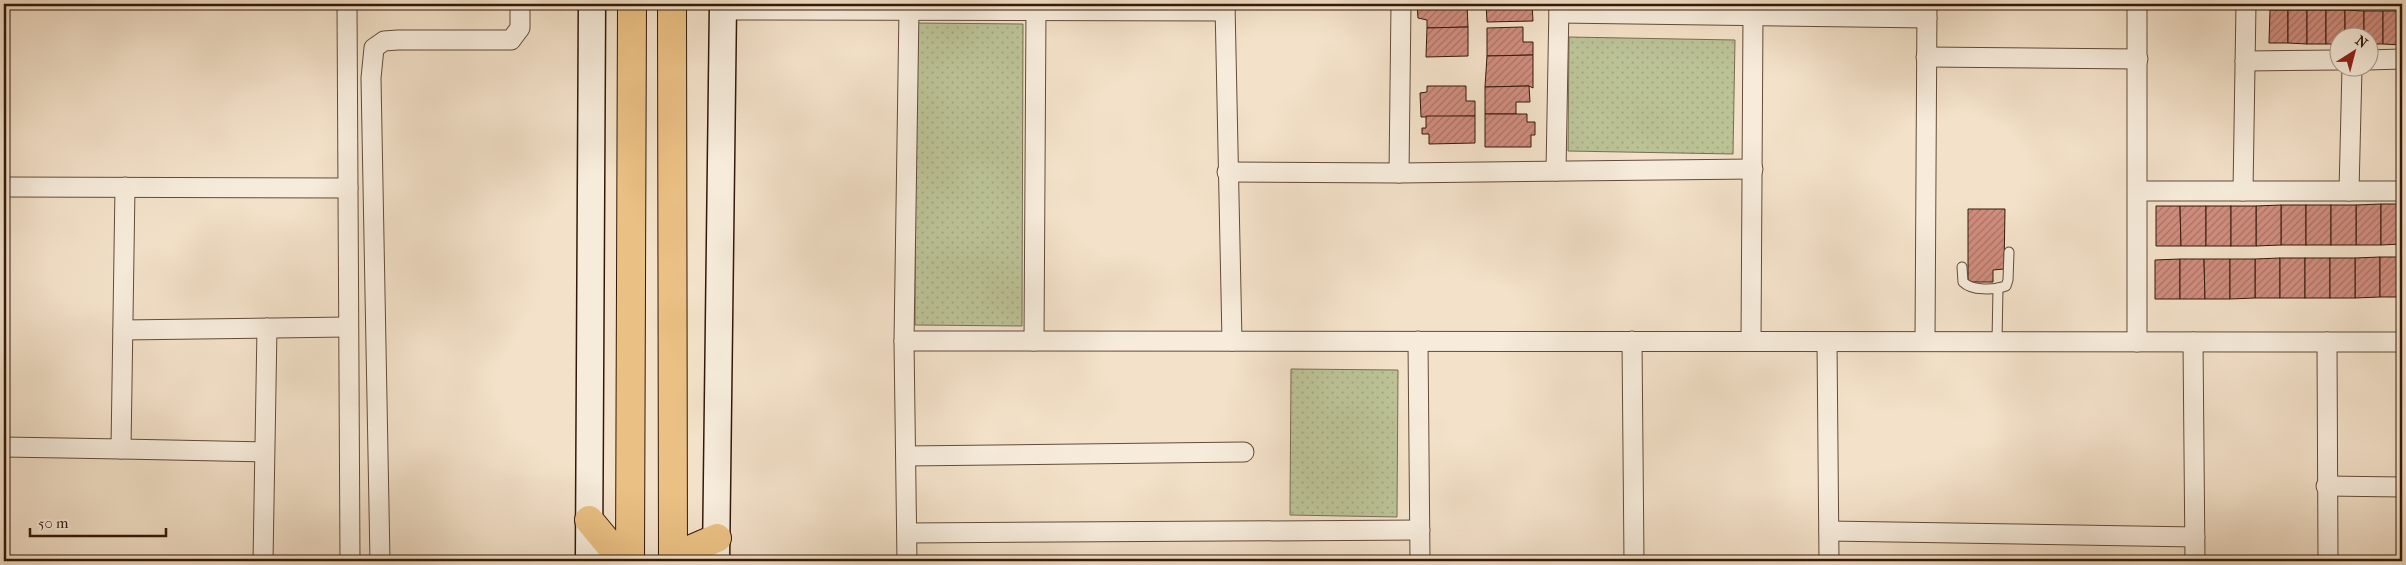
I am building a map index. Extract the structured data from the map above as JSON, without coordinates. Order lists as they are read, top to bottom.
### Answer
{
  "scale_bar": "50 m",
  "north": "top right"
}
